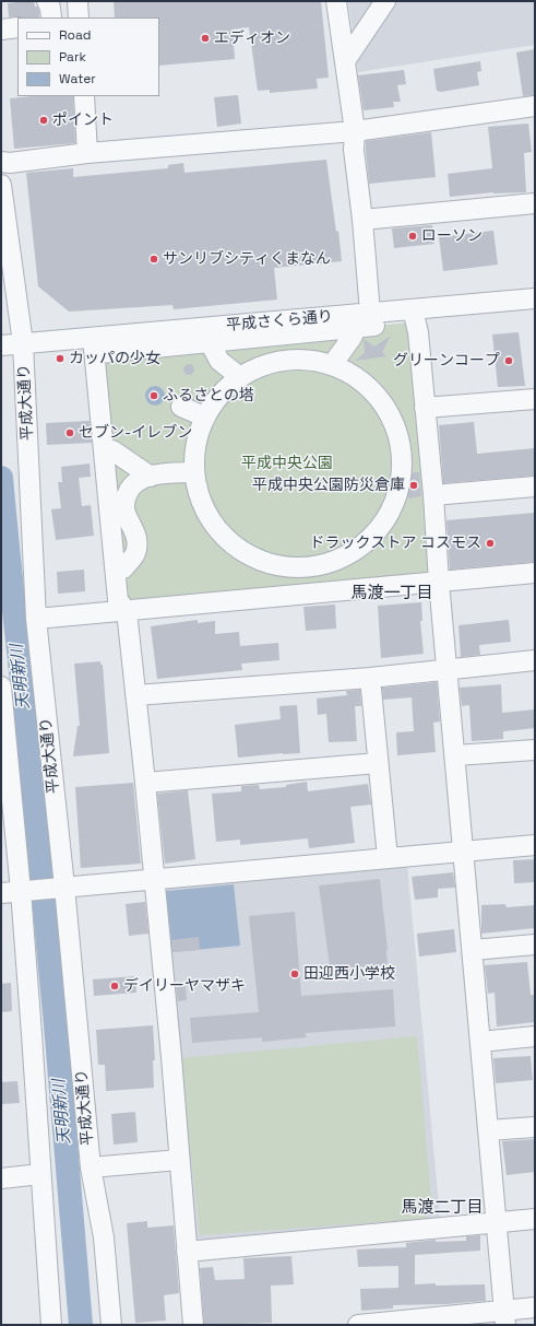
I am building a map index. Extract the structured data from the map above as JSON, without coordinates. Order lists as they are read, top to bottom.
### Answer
{
  "streets": {
    "street": ["平成さくら通り", "平成大通り"]
  },
  "crossings": [
    ["平成さくら通り", "平成大通り"]
  ],
  "districts": ["馬渡一丁目", "馬渡二丁目"],
  "water": ["天明新川"],
  "parks": ["平成中央公園"],
  "places": [
    "エディオン",
    "ポイント",
    "ローソン",
    "サンリブシティくまなん",
    "カッパの少女",
    "グリーンコープ",
    "ふるさとの塔",
    "セブン-イレブン",
    "平成中央公園防災倉庫",
    "ドラックストア コスモス",
    "田迎西小学校",
    "デイリーヤマザキ"
  ],
  "legend": ["Road", "Park", "Water"]
}
